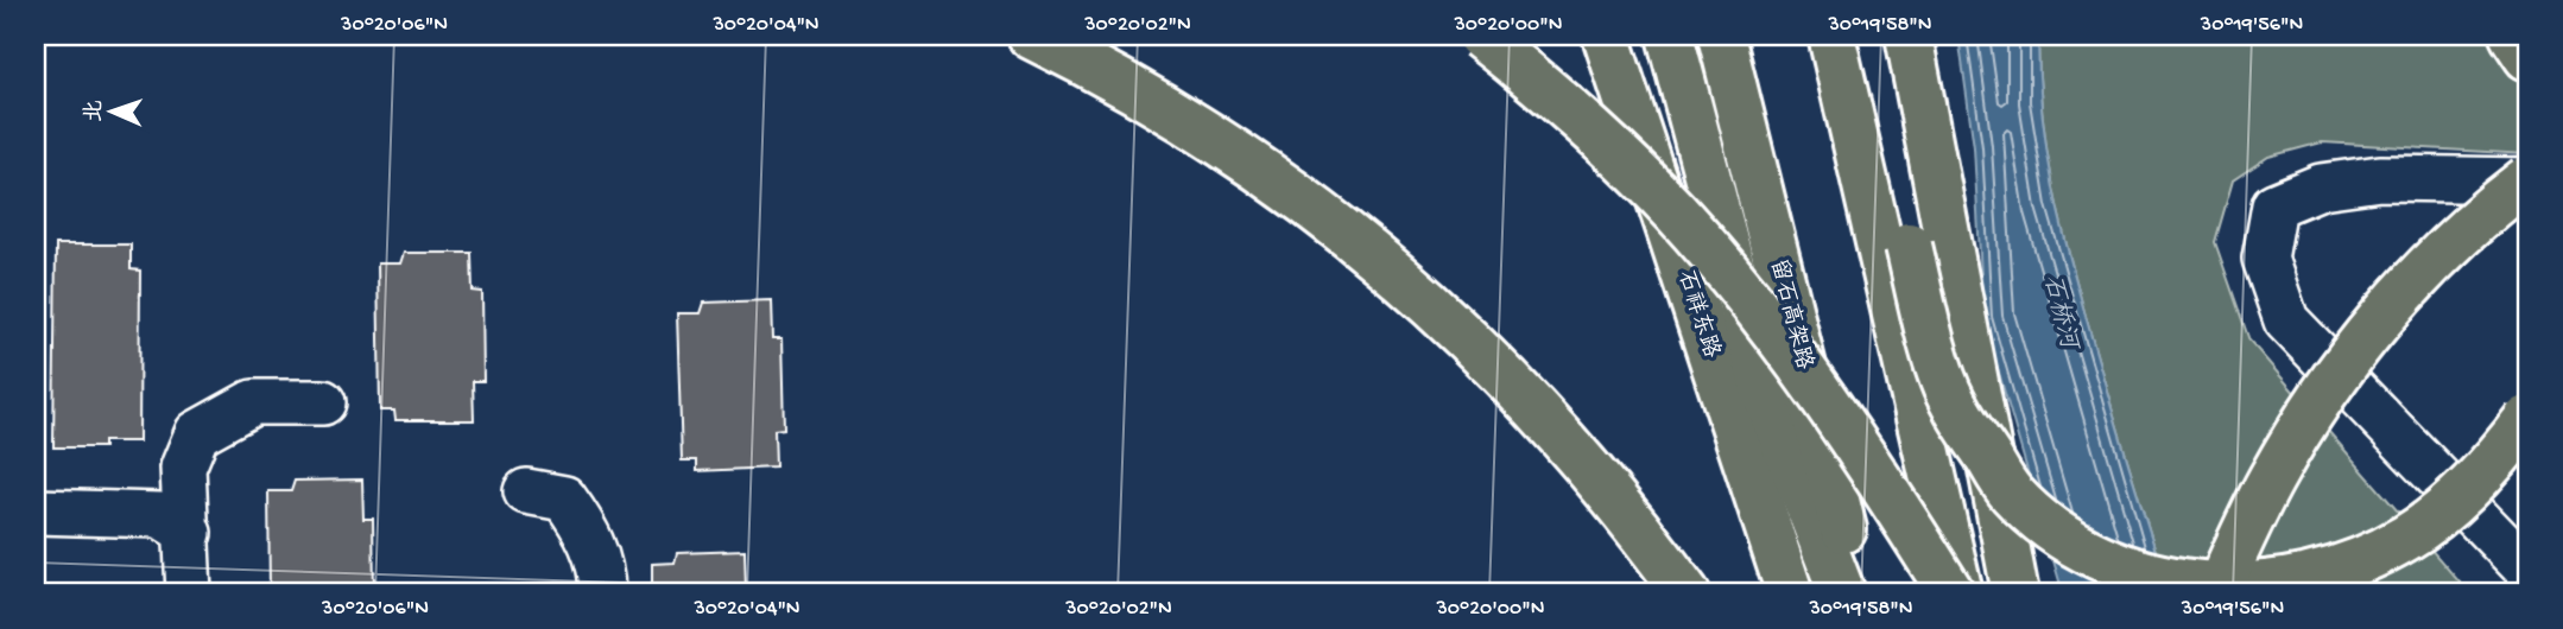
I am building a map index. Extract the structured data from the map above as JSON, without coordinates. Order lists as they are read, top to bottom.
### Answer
{
  "streets": {
    "main road": ["石祥东路", "留石高架路"]
  },
  "water": ["石桥河"],
  "north": "left",
  "coordinates": [
    "30°20'06\"N",
    "30°20'04\"N",
    "30°20'02\"N",
    "30°20'00\"N",
    "30°19'58\"N",
    "30°19'56\"N"
  ]
}
